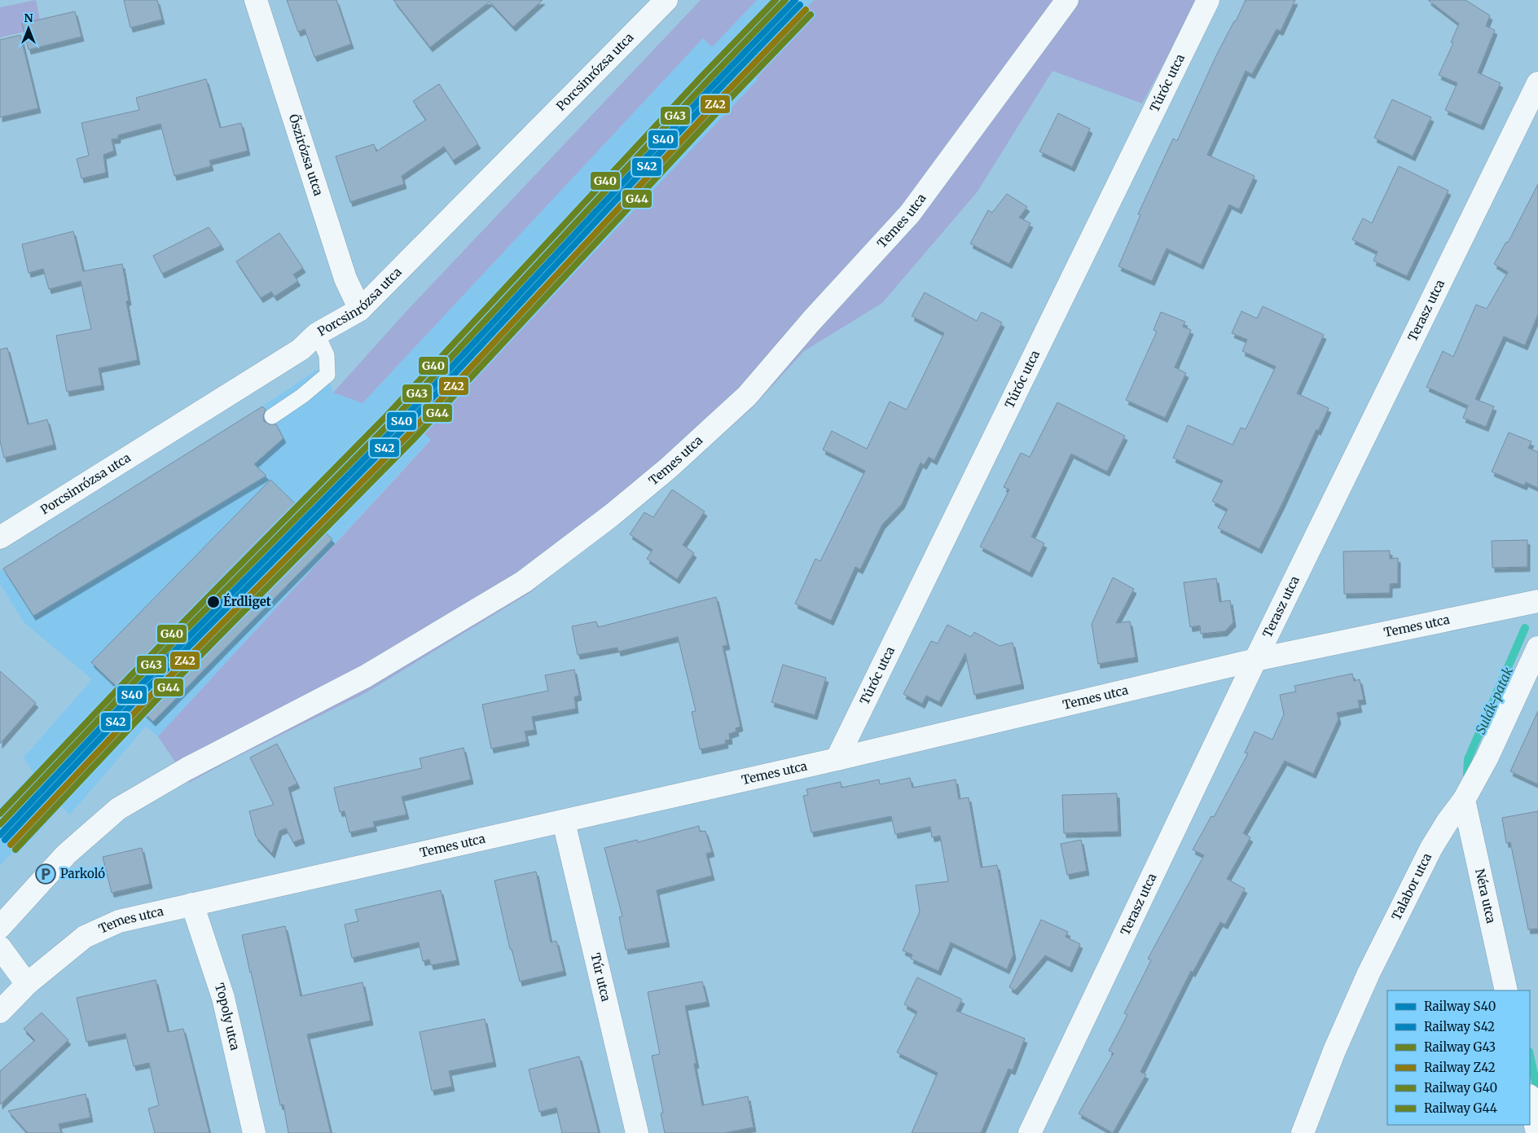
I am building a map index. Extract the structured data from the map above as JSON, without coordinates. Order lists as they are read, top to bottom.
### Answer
{
  "streets": {
    "street": [
      "Porcsinrózsa utca",
      "Túróc utca",
      "Őszirózsa utca",
      "Temes utca",
      "Terasz utca",
      "Talabor utca",
      "Néra utca",
      "Túr utca",
      "Topoly utca"
    ]
  },
  "crossings": [
    ["Porcsinrózsa utca", "Őszirózsa utca"],
    ["Túróc utca", "Temes utca"],
    ["Temes utca", "Terasz utca"],
    ["Temes utca", "Túr utca"],
    ["Temes utca", "Topoly utca"],
    ["Talabor utca", "Néra utca"]
  ],
  "water": ["Sulák-patak"],
  "places": {
    "other": ["Érdliget"],
    "parking": ["Parkoló"]
  },
  "lines": [
    "rail line S40",
    "rail line G43",
    "rail line G40",
    "rail line S42",
    "rail line Z42",
    "rail line G44"
  ],
  "legend": [
    "Railway S40",
    "Railway S42",
    "Railway G43",
    "Railway Z42",
    "Railway G40",
    "Railway G44"
  ],
  "north": "top"
}
